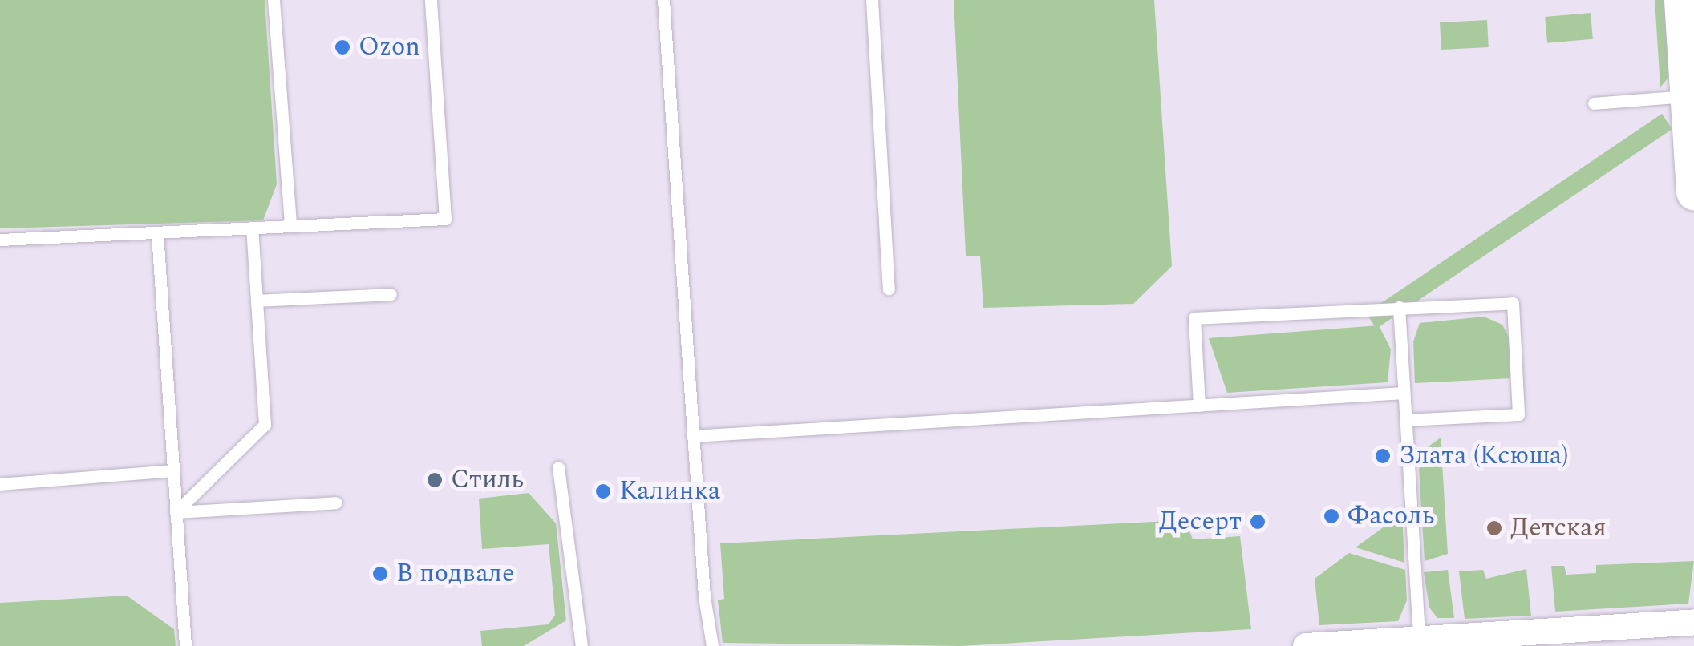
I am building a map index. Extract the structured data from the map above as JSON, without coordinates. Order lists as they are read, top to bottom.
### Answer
{
  "places": [
    "Ozon",
    "Злата (Ксюша)",
    "Стиль",
    "Калинка",
    "Фасоль",
    "Десерт",
    "Детская",
    "В подвале"
  ]
}
